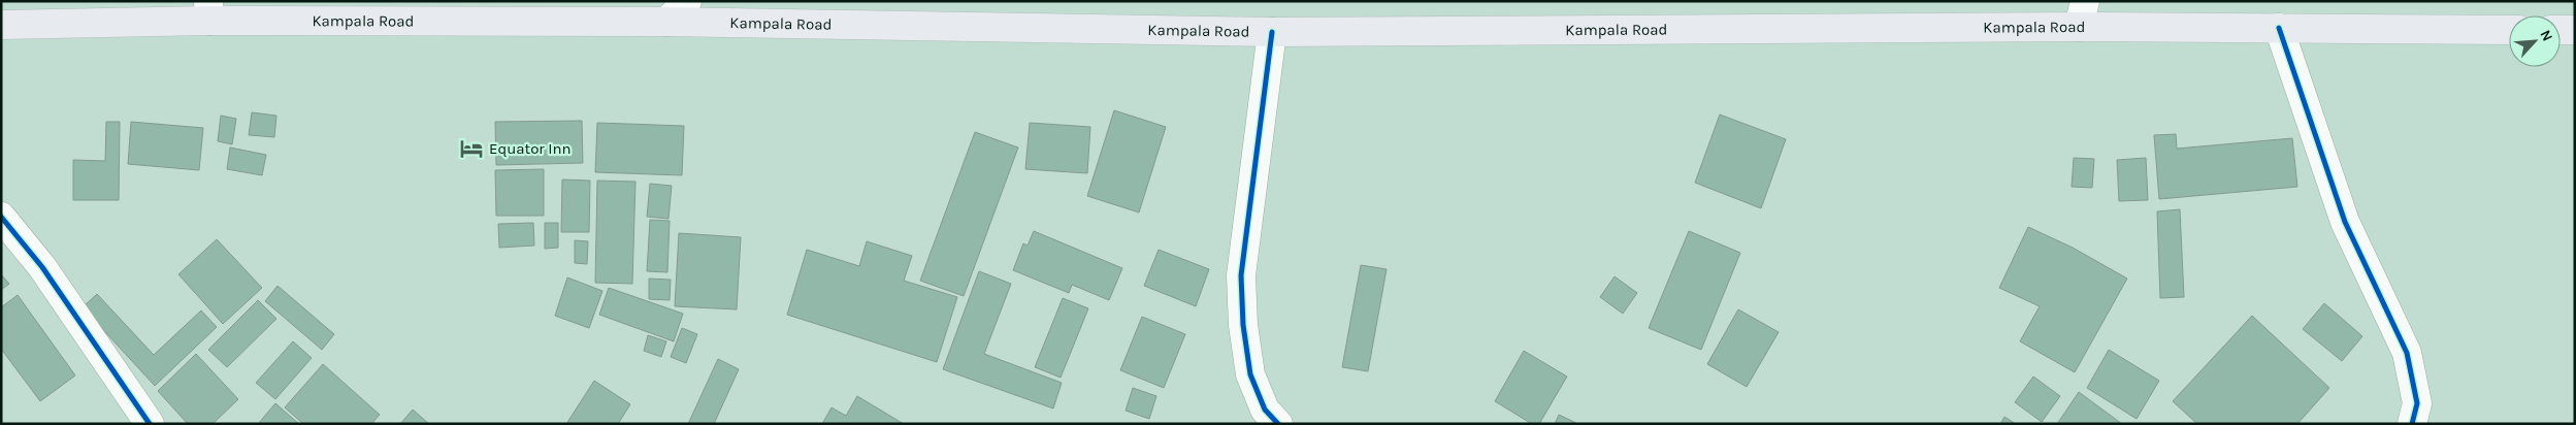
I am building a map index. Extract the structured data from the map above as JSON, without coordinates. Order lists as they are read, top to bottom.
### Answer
{
  "streets": {
    "main road": ["Kampala Road"]
  },
  "places": {
    "hotel": ["Equator Inn"]
  },
  "north": "top right"
}
